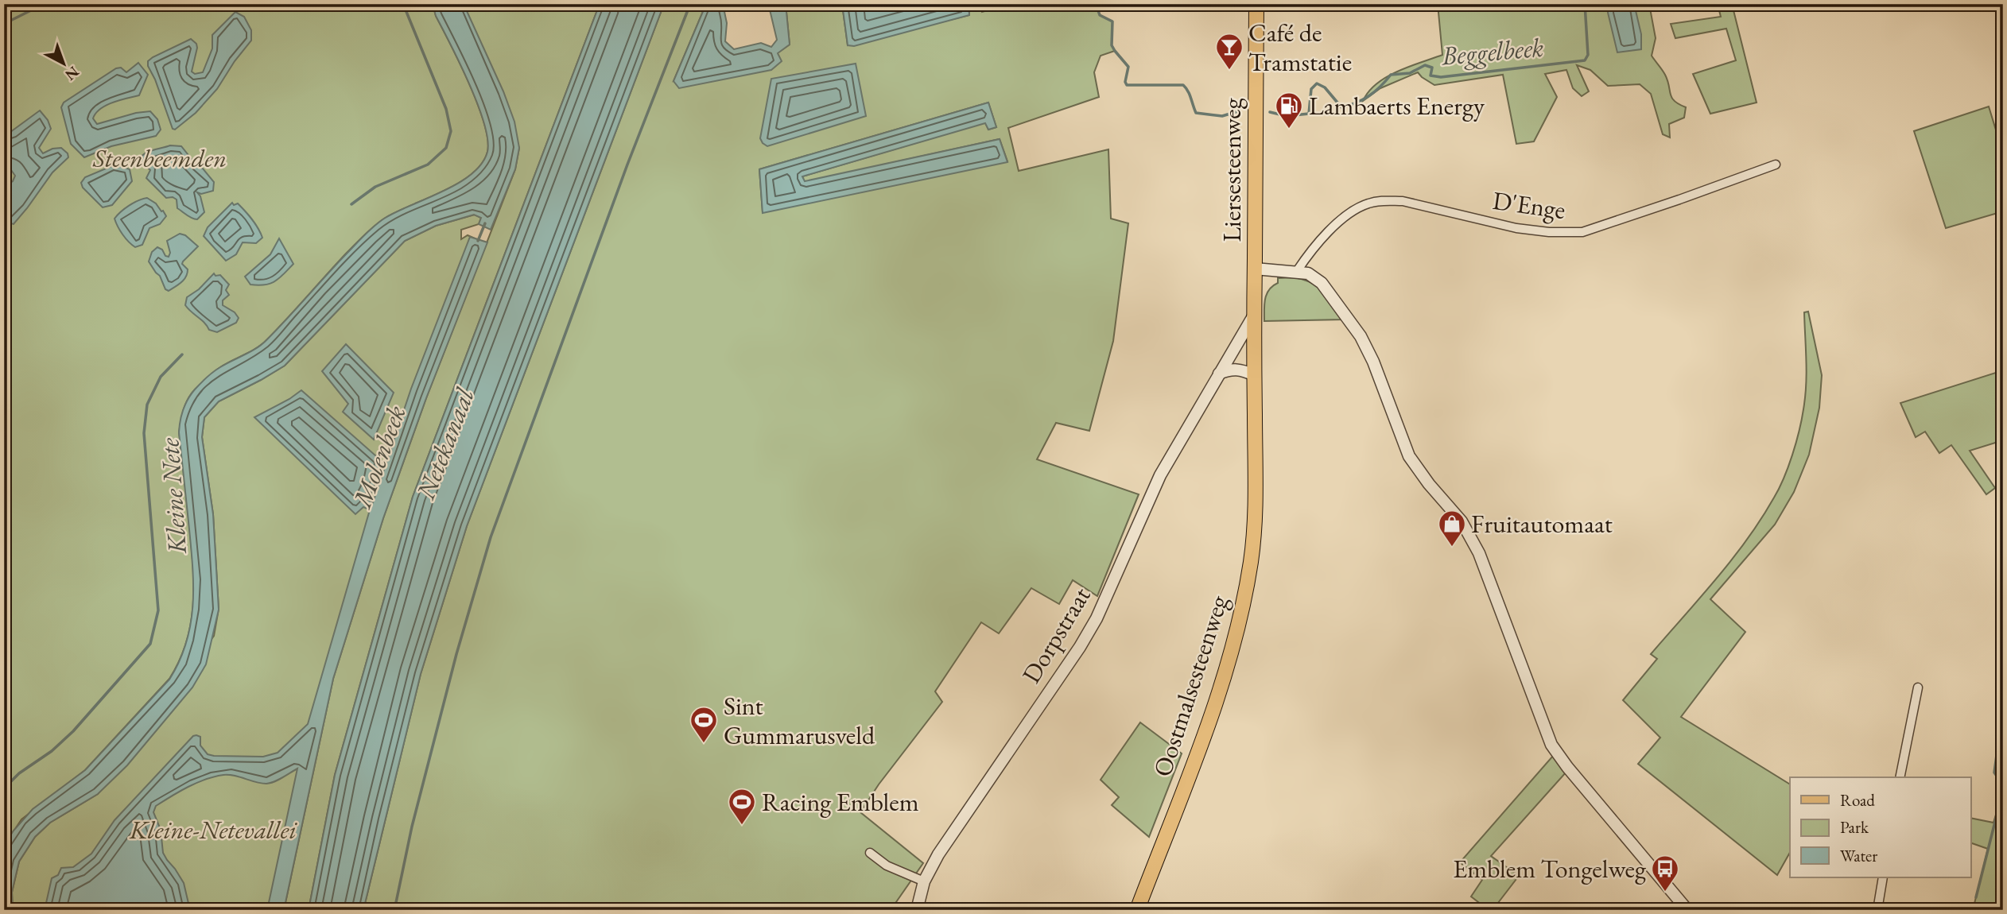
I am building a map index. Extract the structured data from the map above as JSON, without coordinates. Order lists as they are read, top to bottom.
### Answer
{
  "streets": {
    "main road": ["Liersesteenweg", "Oostmalsesteenweg"],
    "street": ["D'Enge", "Dorpstraat"]
  },
  "crossings": [
    ["Liersesteenweg", "Oostmalsesteenweg"],
    ["Dorpstraat", "Oostmalsesteenweg"]
  ],
  "water": [
    "Beggelbeek",
    "Netekanaal",
    "Molenbeek",
    "Kleine Nete"
  ],
  "parks": ["Steenbeemden", "Kleine-Netevallei"],
  "places": {
    "bar": ["Café de Tramstatie"],
    "fuel station": ["Lambaerts Energy"],
    "shop": ["Fruitautomaat"],
    "sports": ["Sint Gummarusveld", "Racing Emblem"],
    "bus stop": ["Emblem Tongelweg"]
  },
  "legend": ["Road", "Park", "Water"],
  "north": "bottom right"
}
